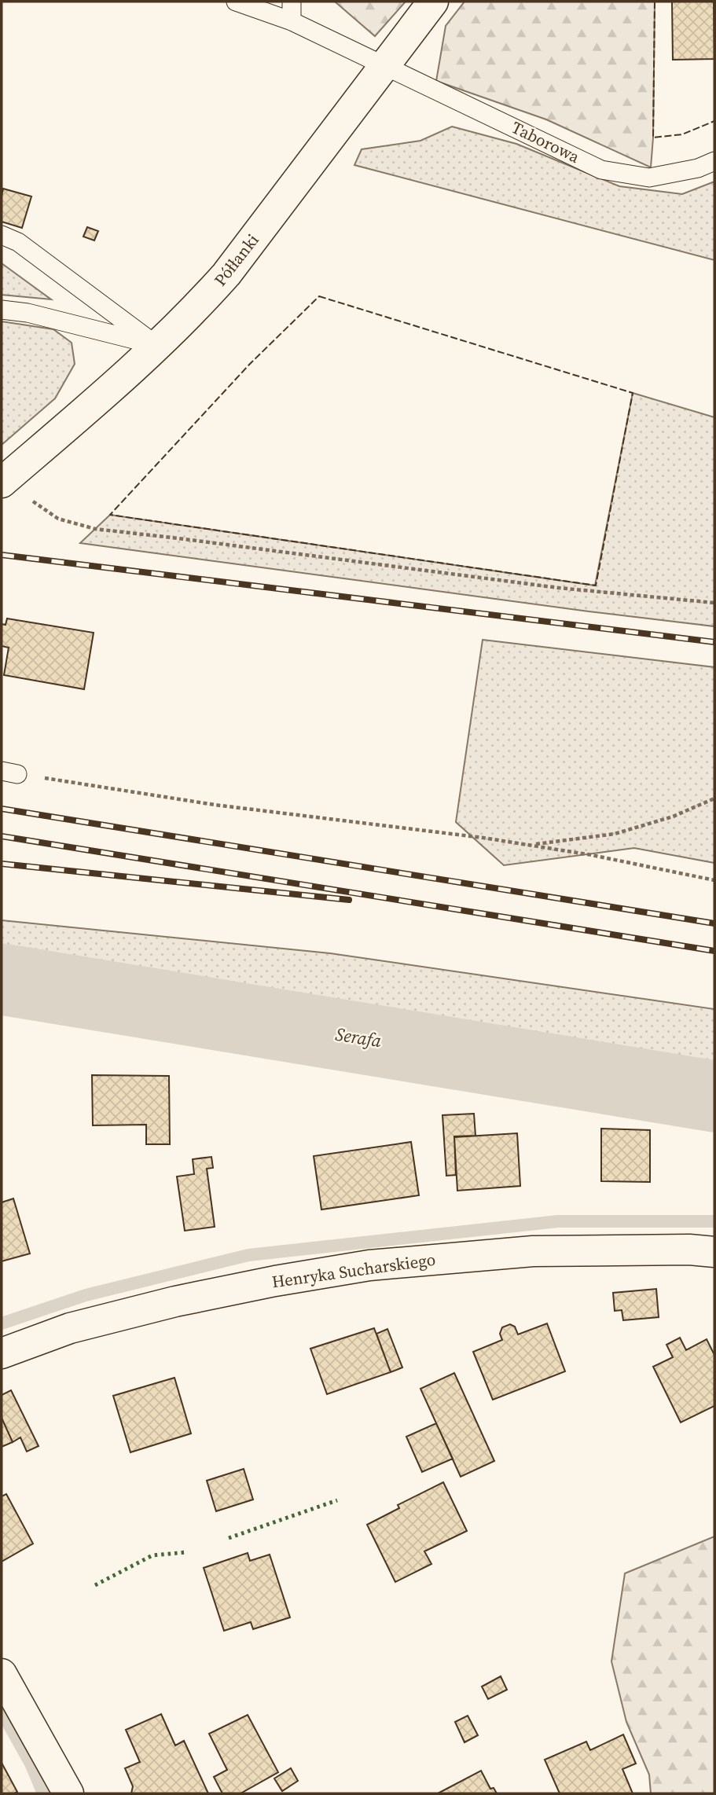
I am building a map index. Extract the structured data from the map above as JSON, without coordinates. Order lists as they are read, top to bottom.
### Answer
{
  "streets": {
    "street": ["Półłanki", "Henryka Sucharskiego"],
    "lane": ["Taborowa"]
  },
  "crossings": [
    ["Taborowa", "Półłanki"]
  ],
  "water": ["Serafa"]
}
